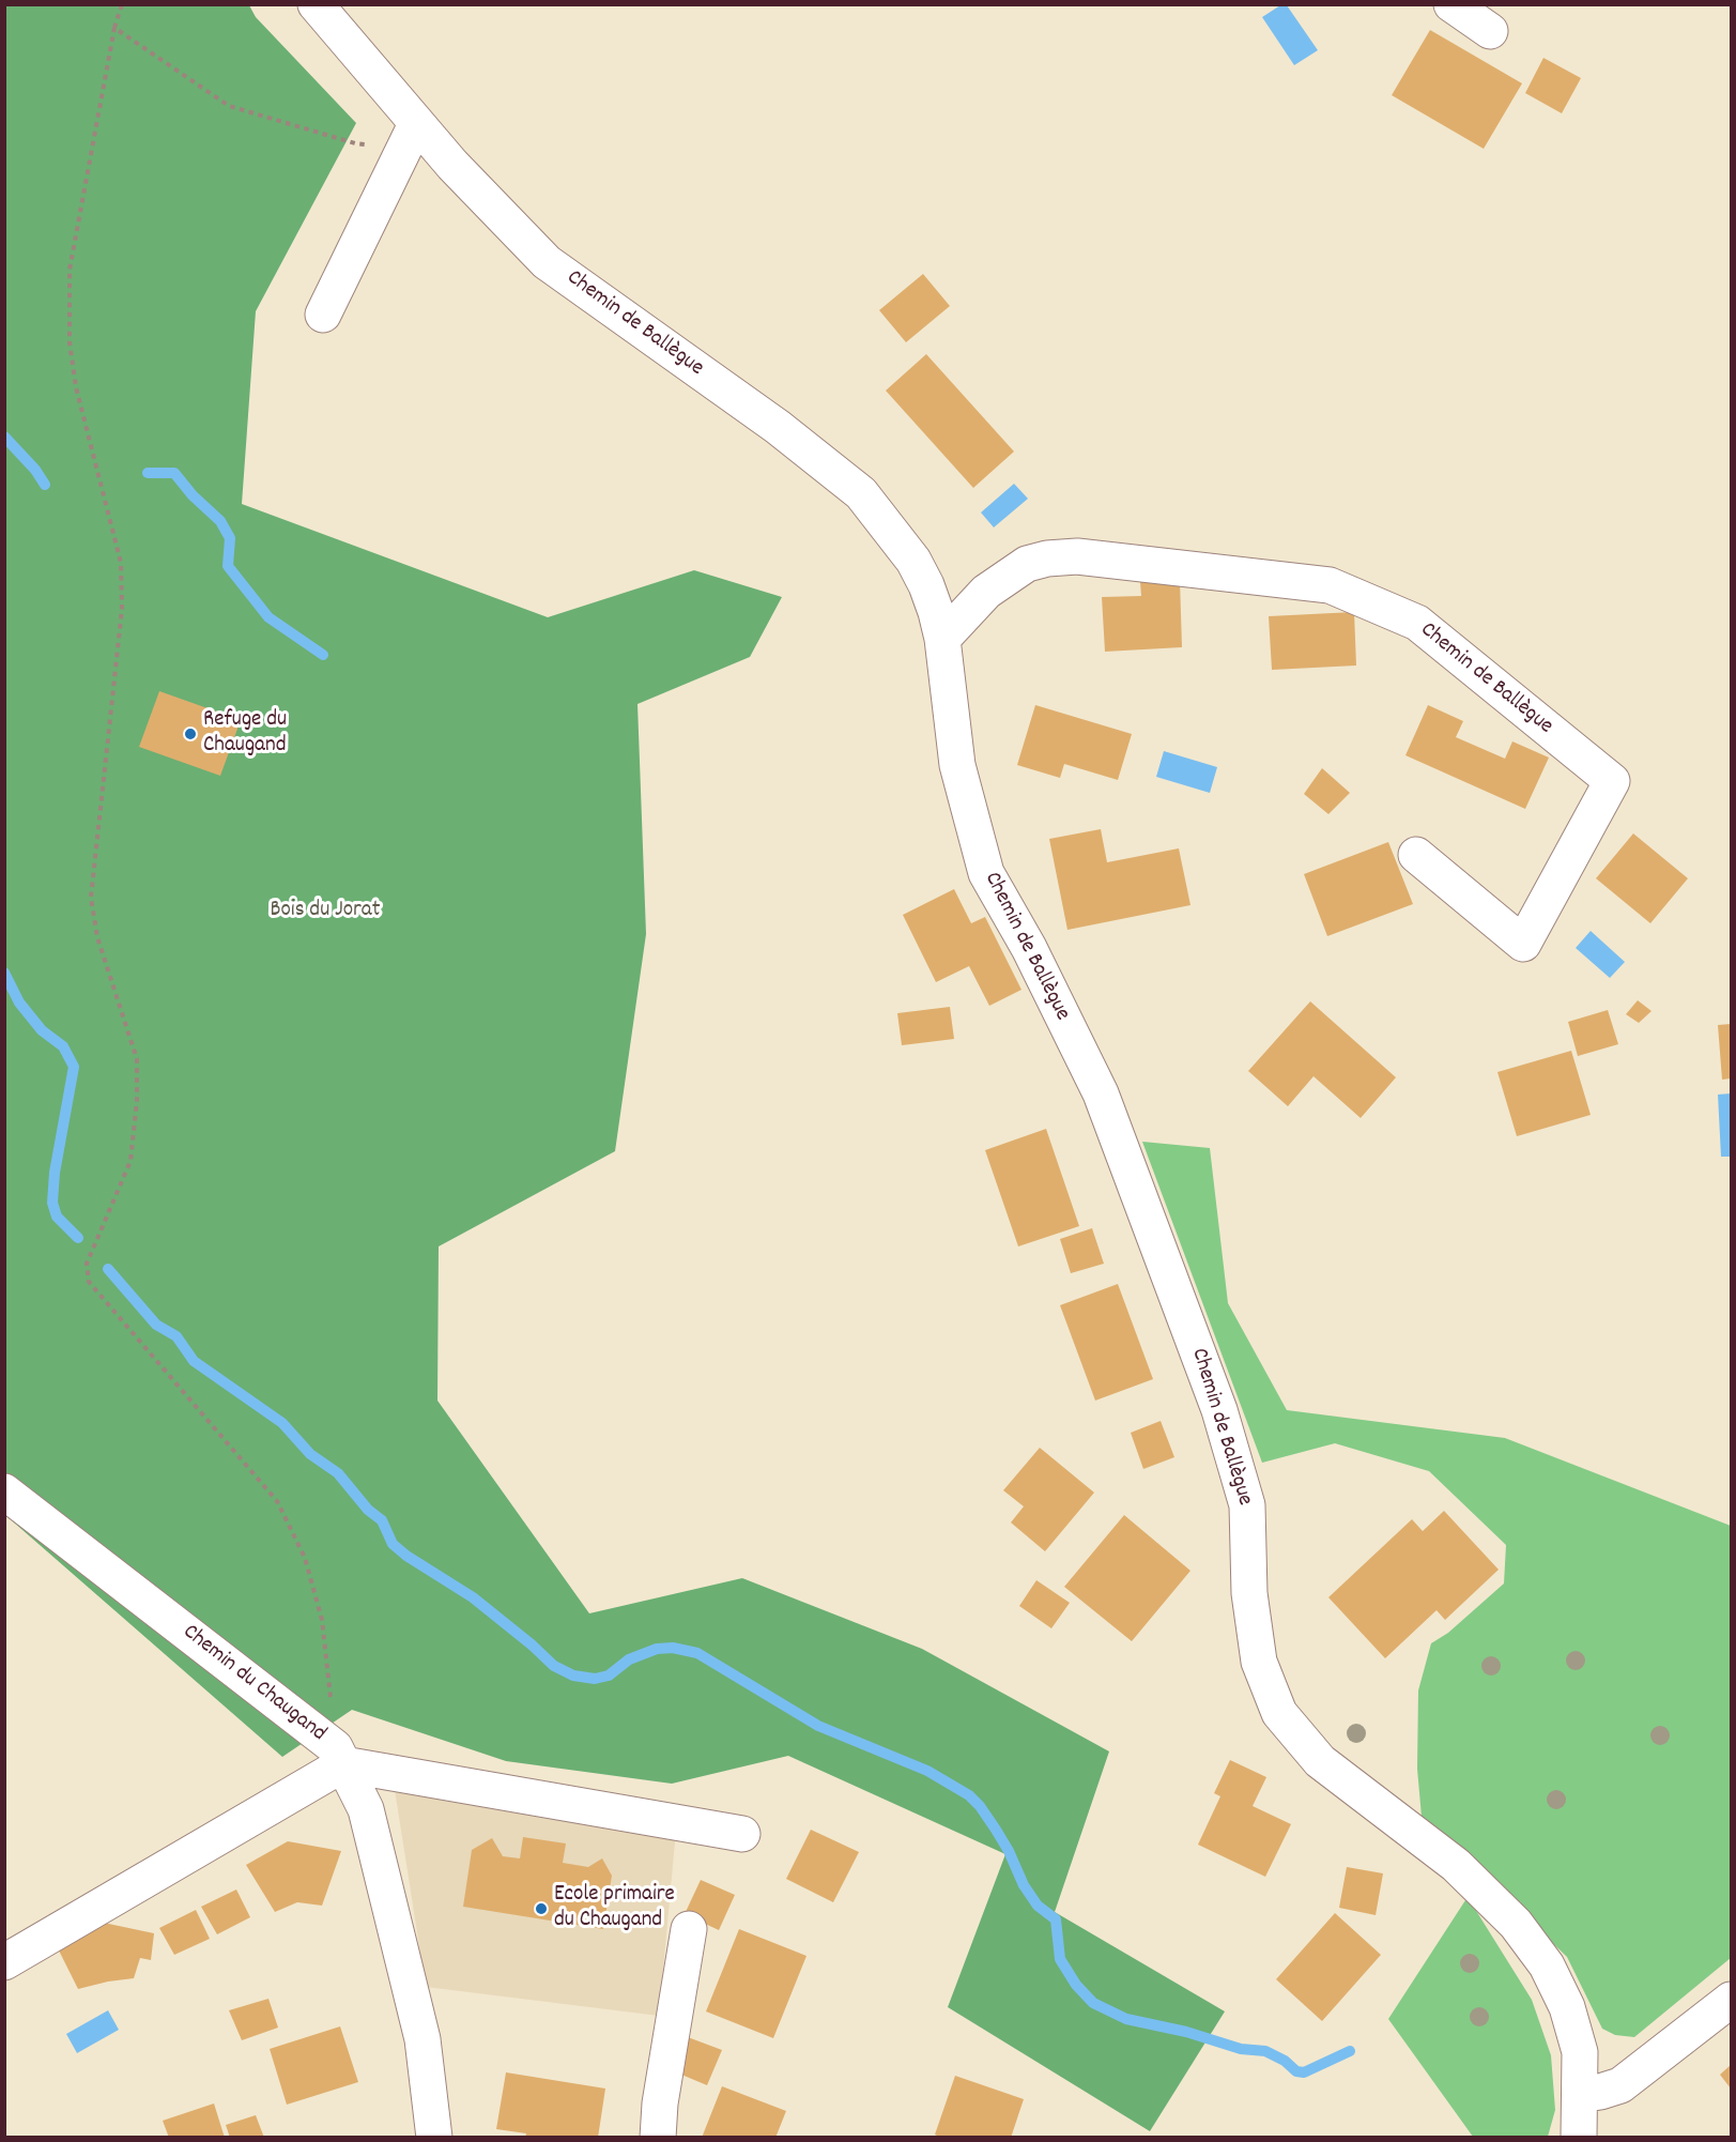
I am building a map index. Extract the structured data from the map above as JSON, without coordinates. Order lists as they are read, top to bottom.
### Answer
{
  "streets": {
    "street": ["Chemin de Ballègue", "Chemin du Chaugand"]
  },
  "parks": ["Bois du Jorat"],
  "places": ["Refuge du Chaugand", "Ecole primaire du Chaugand"]
}
